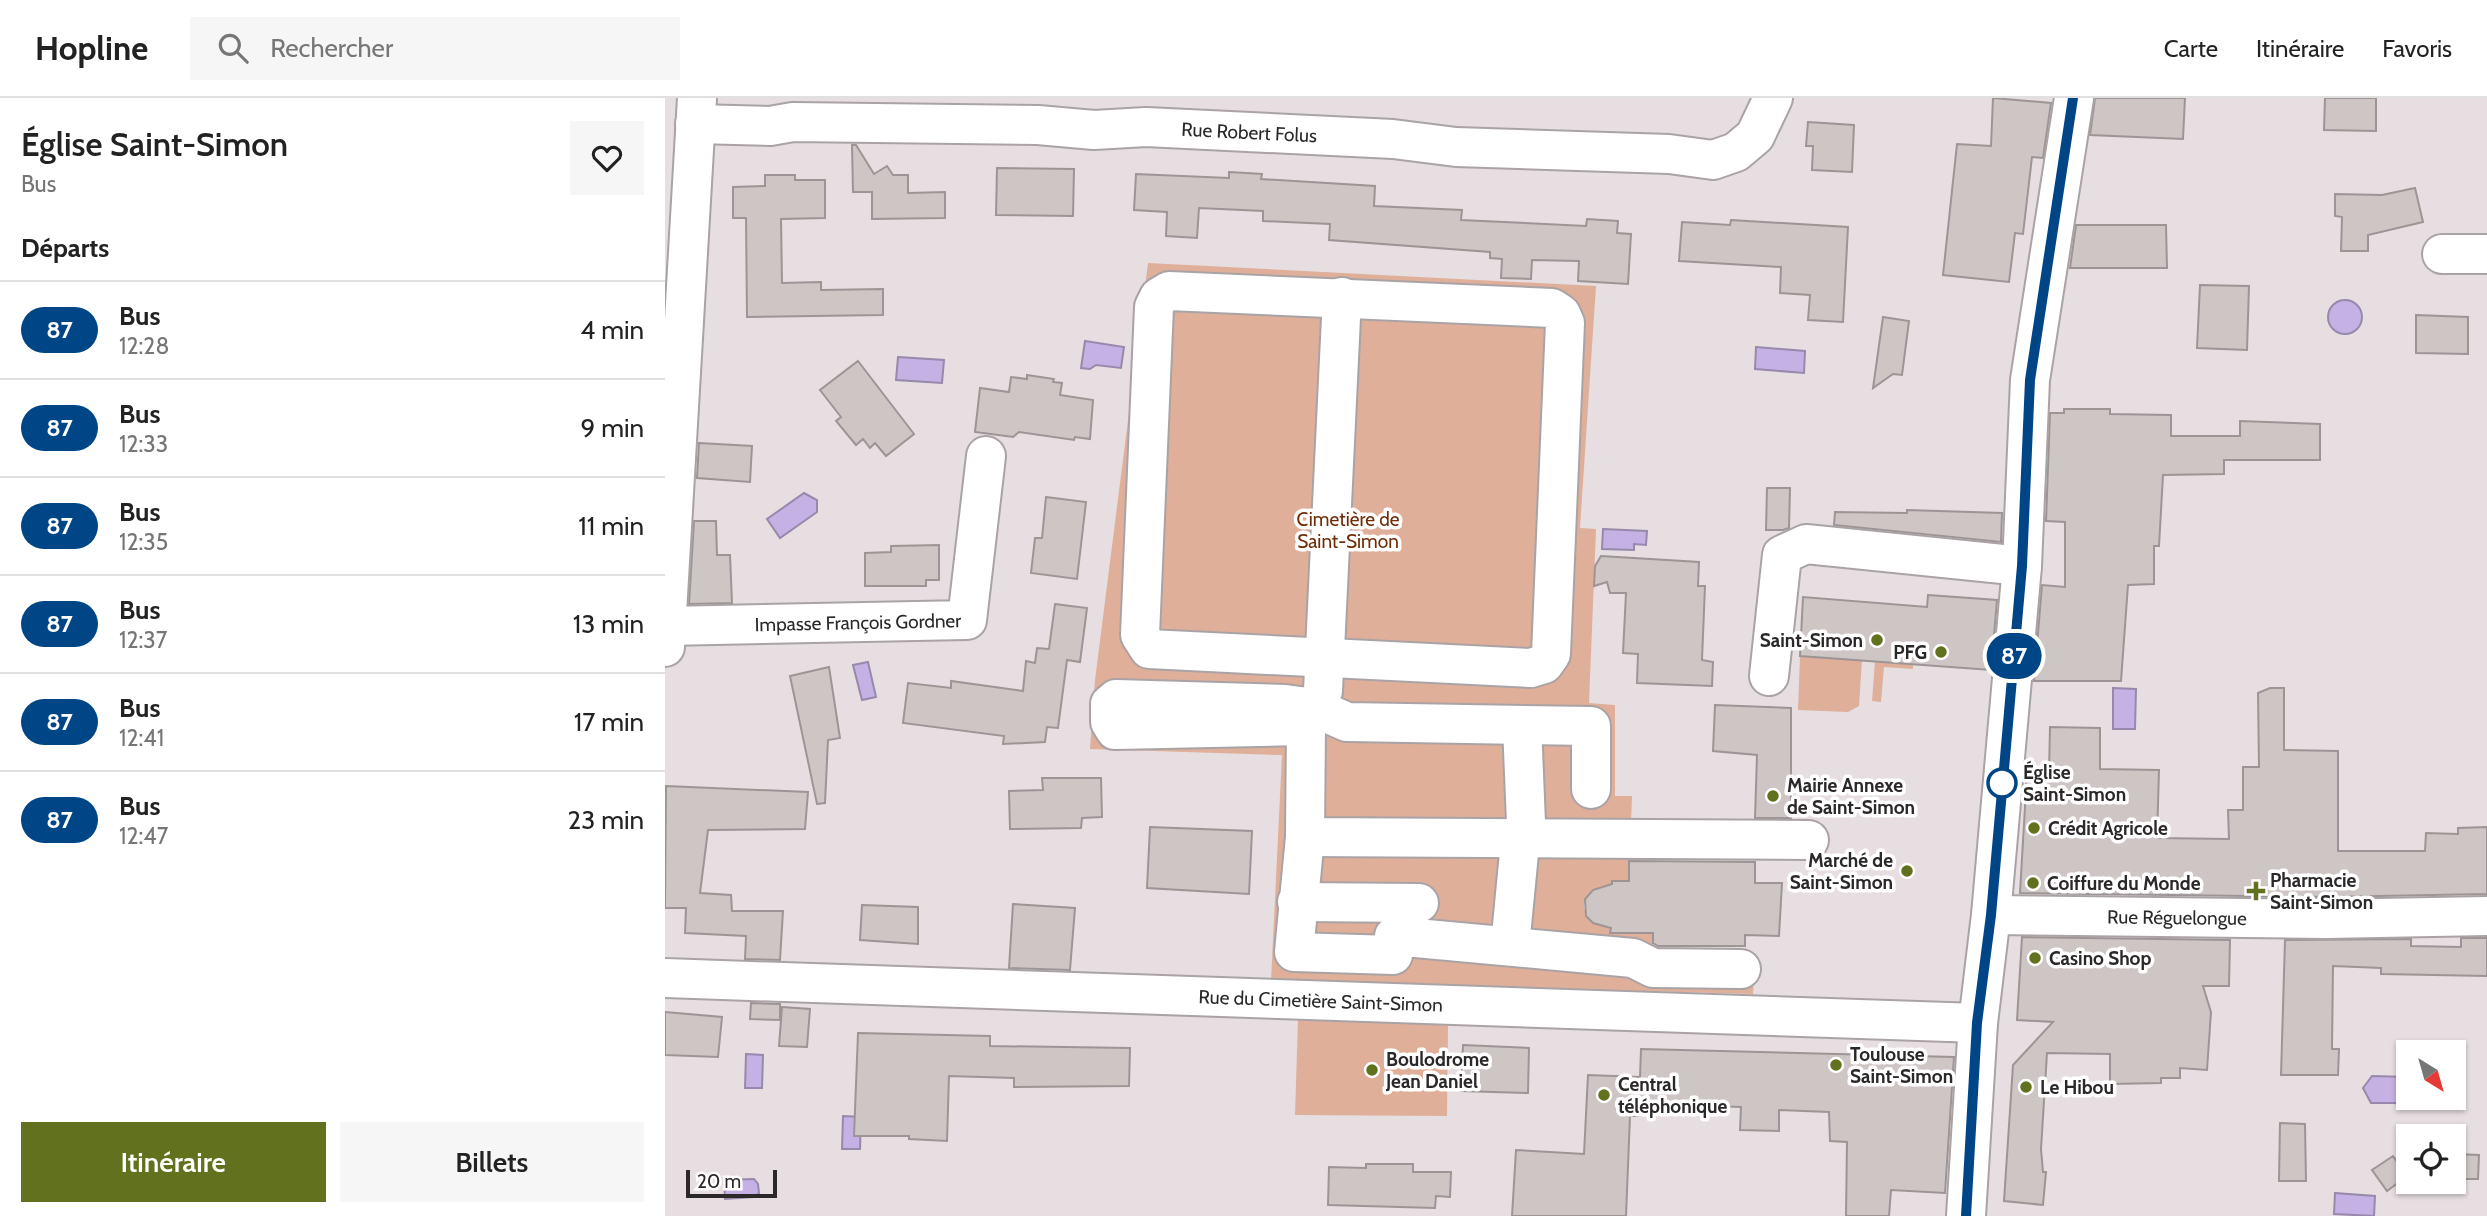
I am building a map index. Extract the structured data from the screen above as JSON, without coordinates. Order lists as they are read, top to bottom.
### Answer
{
  "streets": {
    "street": [
      "Rue Robert Folus",
      "Impasse François Gordner",
      "Rue Réguelongue",
      "Rue du Cimetière Saint-Simon"
    ]
  },
  "parks": ["Cimetière de Saint-Simon"],
  "places": {
    "other": [
      "Saint-Simon",
      "PFG",
      "Église Saint-Simon",
      "Mairie Annexe de Saint-Simon",
      "Crédit Agricole",
      "Marché de Saint-Simon",
      "Coiffure du Monde",
      "Casino Shop",
      "Toulouse Saint-Simon",
      "Boulodrome Jean Daniel",
      "Le Hibou",
      "Central téléphonique"
    ],
    "health": ["Pharmacie Saint-Simon"]
  },
  "lines": ["bus line 87"],
  "scale_bar": "20 m",
  "north": "bottom right",
  "page": {
    "header": "Hopline",
    "search": "Rechercher",
    "nav": ["Carte", "Itinéraire", "Favoris"],
    "heading": [
      ["Église Saint-Simon", "Bus"],
      "Départs"
    ],
    "on_map": "87",
    "list": [
      {
        "mark": "87",
        "name": "Bus",
        "note": "12:28",
        "value": "4 min"
      },
      {
        "mark": "87",
        "name": "Bus",
        "note": "12:33",
        "value": "9 min"
      },
      {
        "mark": "87",
        "name": "Bus",
        "note": "12:35",
        "value": "11 min"
      },
      {
        "mark": "87",
        "name": "Bus",
        "note": "12:37",
        "value": "13 min"
      },
      {
        "mark": "87",
        "name": "Bus",
        "note": "12:41",
        "value": "17 min"
      },
      {
        "mark": "87",
        "name": "Bus",
        "note": "12:47",
        "value": "23 min"
      }
    ],
    "buttons": ["Itinéraire", "Billets"],
    "scale": "20 m"
  }
}
